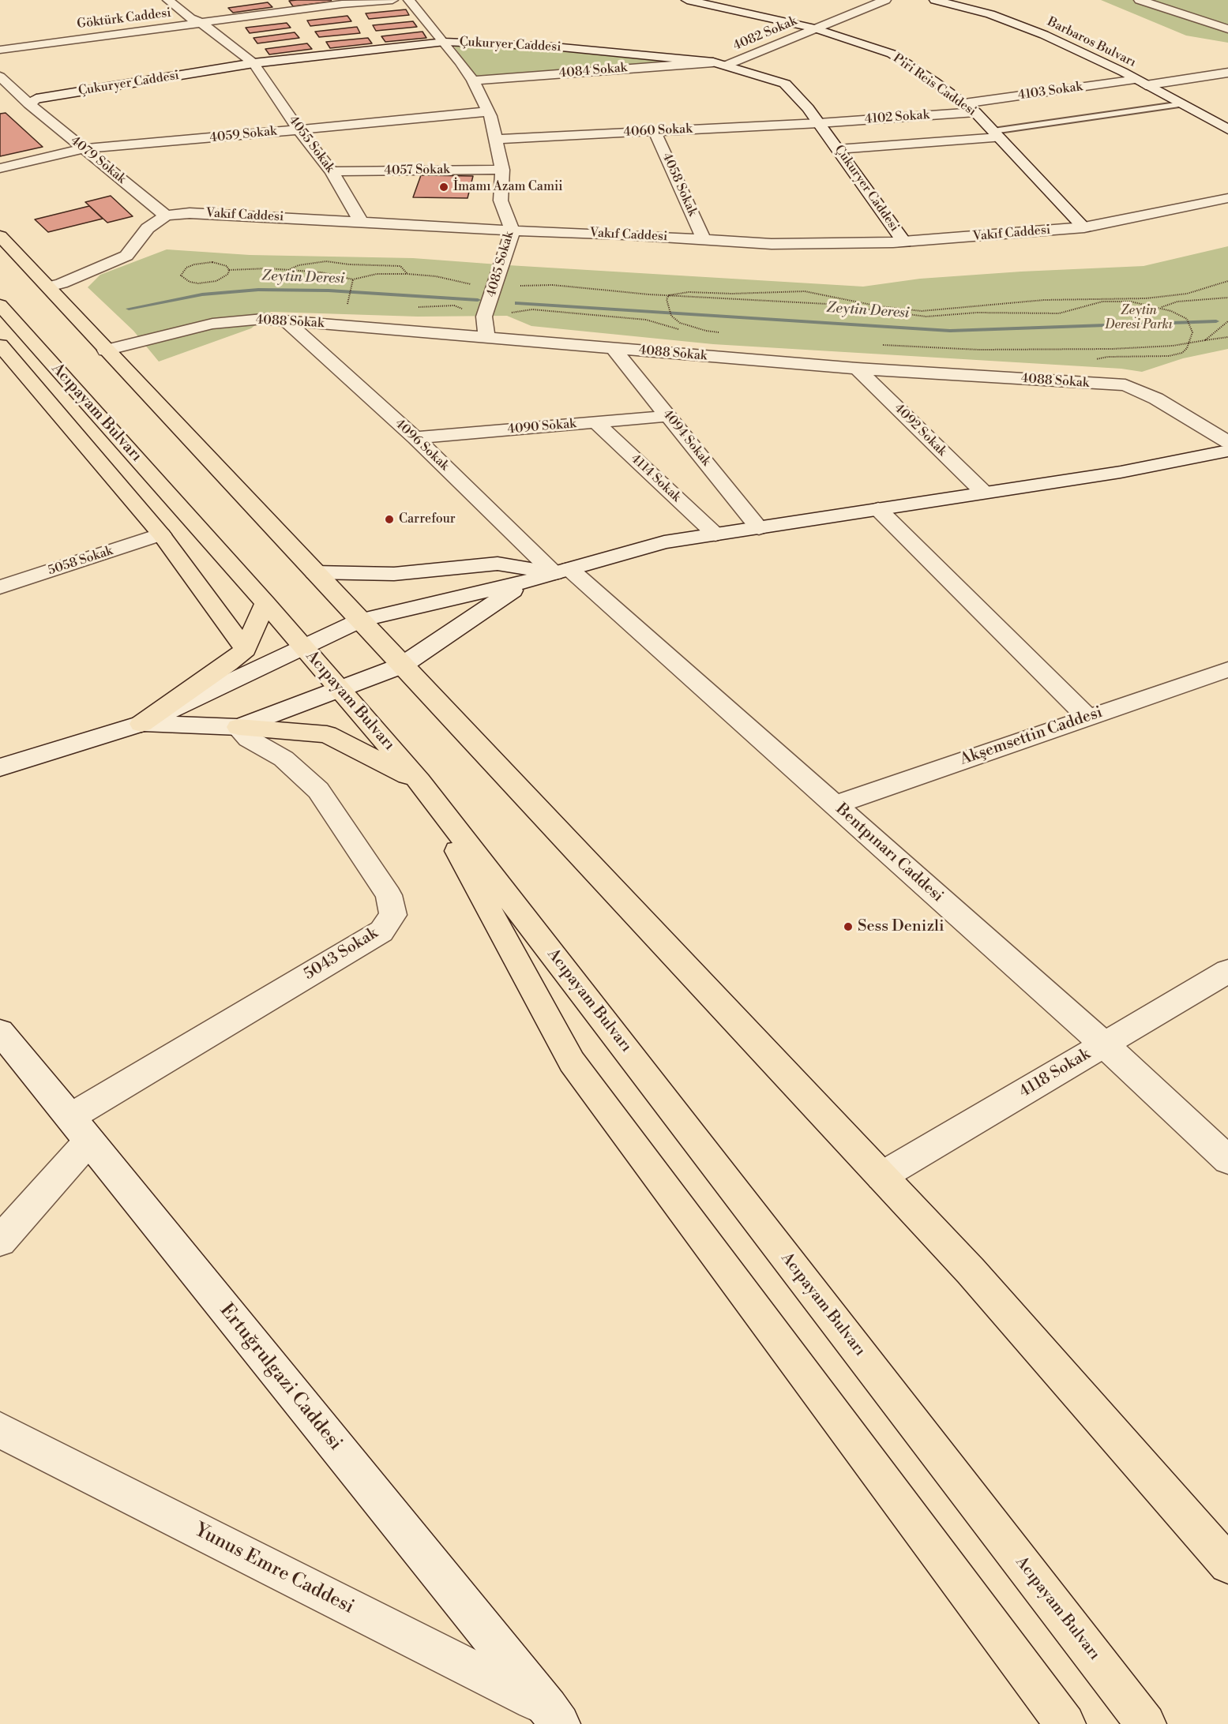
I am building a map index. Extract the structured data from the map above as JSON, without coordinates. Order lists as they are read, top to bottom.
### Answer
{
  "streets": {
    "main road": ["Acıpayam Bulvarı"],
    "street": [
      "Göktürk Caddesi",
      "4082 Sokak",
      "Barbaros Bulvarı",
      "Çukuryer Caddesi",
      "4084 Sokak",
      "Piri Reis Caddesi",
      "4103 Sokak",
      "4102 Sokak",
      "4060 Sokak",
      "4059 Sokak",
      "4055 Sokak",
      "4079 Sokak",
      "4057 Sokak",
      "4058 Sokak",
      "Vakıf Caddesi",
      "4085 Sokak",
      "4088 Sokak",
      "4090 Sokak",
      "4092 Sokak",
      "4094 Sokak",
      "4096 Sokak",
      "4114 Sokak",
      "5058 Sokak",
      "Akşemsettin Caddesi",
      "Bentpınarı Caddesi",
      "5043 Sokak",
      "4118 Sokak",
      "Ertuğrulgazi Caddesi",
      "Yunus Emre Caddesi"
    ]
  },
  "crossings": [
    ["Göktürk Caddesi", "4055 Sokak"],
    ["4082 Sokak", "Çukuryer Caddesi"],
    ["4082 Sokak", "Piri Reis Caddesi"],
    ["Barbaros Bulvarı", "4103 Sokak"],
    ["Çukuryer Caddesi", "4084 Sokak"],
    ["Çukuryer Caddesi", "4102 Sokak"],
    ["Çukuryer Caddesi", "4060 Sokak"],
    ["Çukuryer Caddesi", "4055 Sokak"],
    ["Çukuryer Caddesi", "4079 Sokak"],
    ["Çukuryer Caddesi", "Vakıf Caddesi"],
    ["Çukuryer Caddesi", "4085 Sokak"],
    ["4084 Sokak", "4085 Sokak"],
    ["Piri Reis Caddesi", "4103 Sokak"],
    ["Piri Reis Caddesi", "4102 Sokak"],
    ["Piri Reis Caddesi", "Vakıf Caddesi"],
    ["4102 Sokak", "4060 Sokak"],
    ["4060 Sokak", "4058 Sokak"],
    ["4060 Sokak", "4085 Sokak"],
    ["4059 Sokak", "4055 Sokak"],
    ["4059 Sokak", "4079 Sokak"],
    ["4059 Sokak", "4085 Sokak"],
    ["4055 Sokak", "4057 Sokak"],
    ["4055 Sokak", "Vakıf Caddesi"],
    ["4079 Sokak", "Vakıf Caddesi"],
    ["4057 Sokak", "4085 Sokak"],
    ["4058 Sokak", "Vakıf Caddesi"],
    ["Vakıf Caddesi", "4085 Sokak"],
    ["4085 Sokak", "4088 Sokak"],
    ["4088 Sokak", "4092 Sokak"],
    ["4088 Sokak", "4094 Sokak"],
    ["4088 Sokak", "4096 Sokak"],
    ["4090 Sokak", "4094 Sokak"],
    ["4090 Sokak", "4096 Sokak"],
    ["4090 Sokak", "4114 Sokak"],
    ["4096 Sokak", "Bentpınarı Caddesi"],
    ["Akşemsettin Caddesi", "Bentpınarı Caddesi"],
    ["Bentpınarı Caddesi", "4118 Sokak"],
    ["5043 Sokak", "Ertuğrulgazi Caddesi"],
    ["Ertuğrulgazi Caddesi", "Yunus Emre Caddesi"]
  ],
  "water": ["Zeytin Deresi"],
  "parks": ["Zeytin Deresi Parkı"],
  "places": ["İmamı Azam Camii", "Carrefour", "Sess Denizli"]
}
